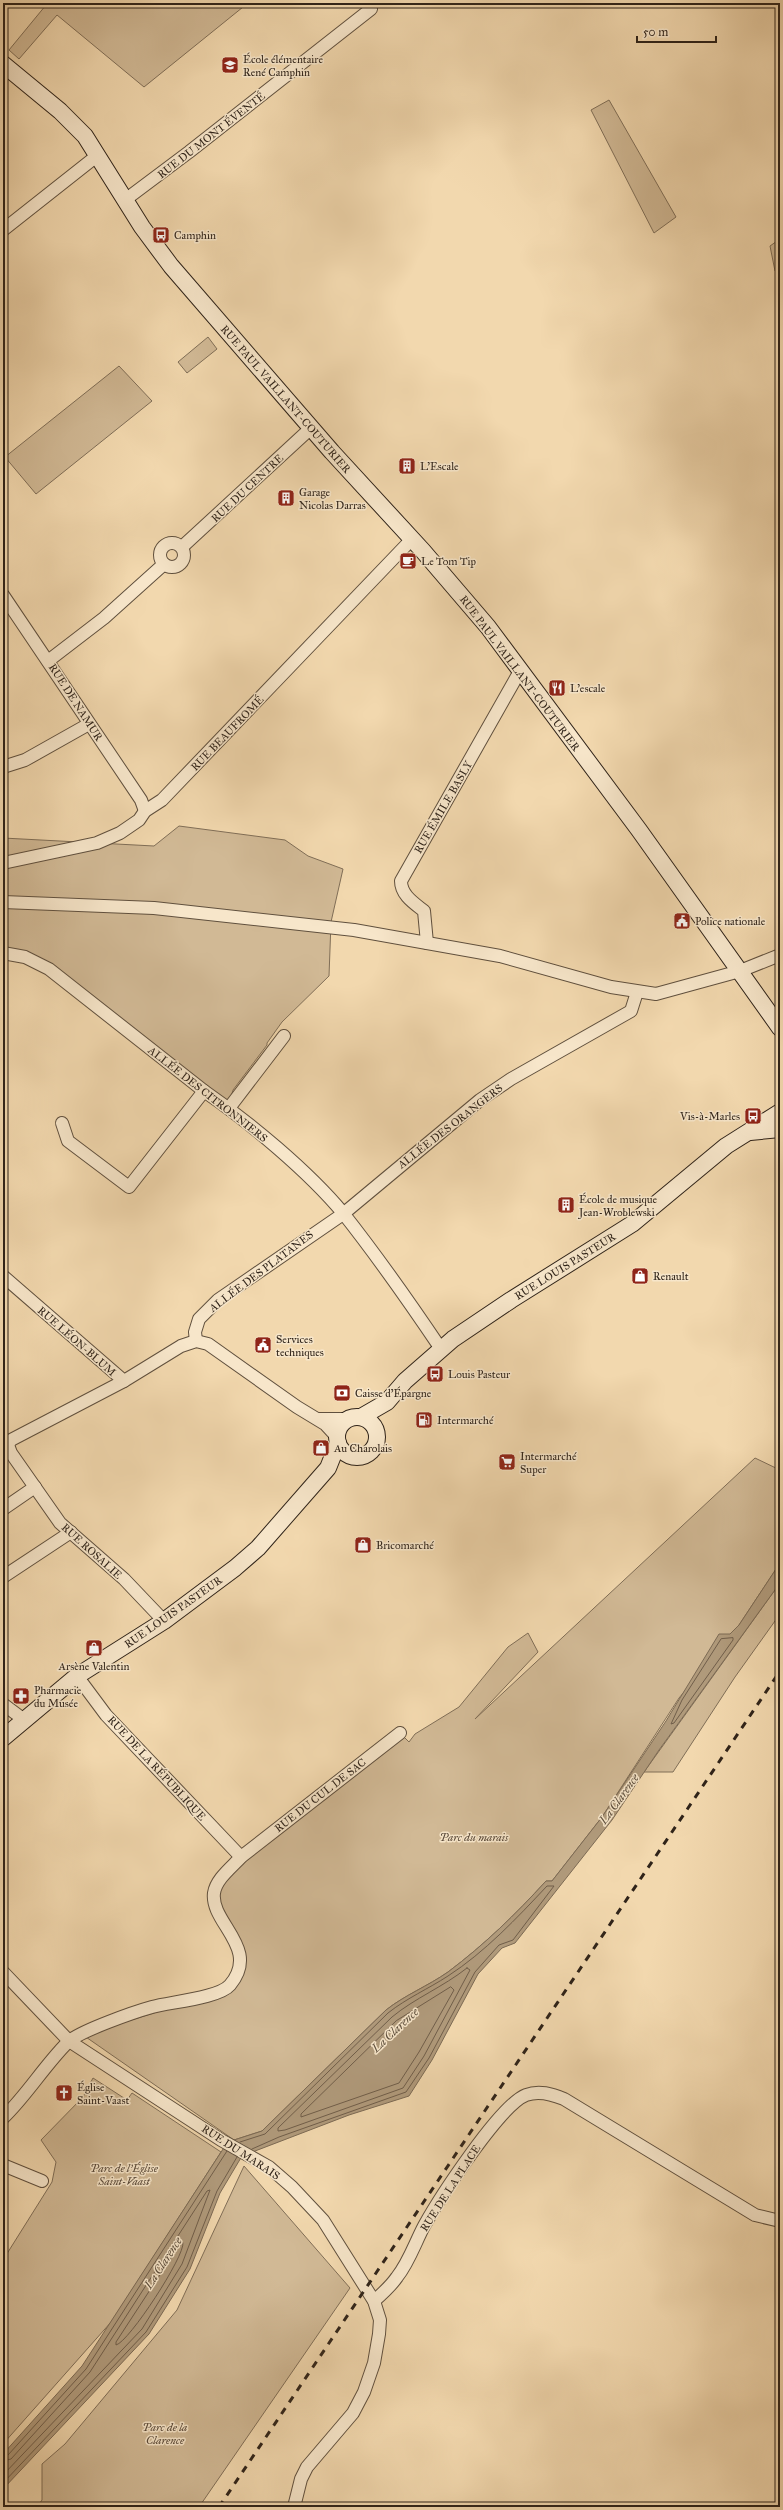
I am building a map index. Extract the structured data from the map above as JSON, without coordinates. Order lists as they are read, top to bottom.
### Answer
{
  "streets": {
    "main road": ["RUE PAUL VAILLANT-COUTURIER", "RUE LOUIS PASTEUR"],
    "street": [
      "RUE DU MONT ÉVENTÉ",
      "RUE DU CENTRE",
      "RUE DE NAMUR",
      "RUE BEAUFROMÉ",
      "RUE ÉMILE BASLY",
      "ALLÉE DES CITRONNIERS",
      "ALLÉE DES ORANGERS",
      "ALLÉE DES PLATANES",
      "RUE LÉON-BLUM",
      "RUE ROSALIE",
      "RUE DE LA RÉPUBLIQUE",
      "RUE DU CUL DE SAC",
      "RUE DU MARAIS",
      "RUE DE LA PLACE"
    ]
  },
  "crossings": [
    ["RUE DU MONT ÉVENTÉ", "RUE PAUL VAILLANT-COUTURIER"],
    ["RUE PAUL VAILLANT-COUTURIER", "RUE DU CENTRE"],
    ["RUE PAUL VAILLANT-COUTURIER", "RUE BEAUFROMÉ"],
    ["RUE PAUL VAILLANT-COUTURIER", "RUE ÉMILE BASLY"],
    ["RUE DE NAMUR", "RUE BEAUFROMÉ"],
    ["ALLÉE DES CITRONNIERS", "ALLÉE DES ORANGERS"],
    ["ALLÉE DES CITRONNIERS", "RUE LOUIS PASTEUR"],
    ["ALLÉE DES CITRONNIERS", "ALLÉE DES PLATANES"],
    ["ALLÉE DES ORANGERS", "ALLÉE DES PLATANES"],
    ["RUE LOUIS PASTEUR", "RUE ROSALIE"],
    ["RUE LOUIS PASTEUR", "RUE DE LA RÉPUBLIQUE"],
    ["ALLÉE DES PLATANES", "RUE LÉON-BLUM"],
    ["RUE LÉON-BLUM", "RUE ROSALIE"],
    ["RUE DE LA RÉPUBLIQUE", "RUE DU CUL DE SAC"],
    ["RUE DU CUL DE SAC", "RUE DU MARAIS"],
    ["RUE DU MARAIS", "RUE DE LA PLACE"]
  ],
  "water": ["La Clarence"],
  "parks": ["Parc du marais", "Parc de l'Église Saint-Vaast", "Parc de la Clarence"],
  "places": {
    "school or university": ["École élémentaire René Camphin"],
    "bus stop": ["Camphin", "Vis-à-Marles", "Louis Pasteur"],
    "building": ["L'Escale", "Garage Nicolas Darras", "École de musique Jean-Wroblewski"],
    "cafe": ["Le Tom Tip"],
    "restaurant": ["L'escale"],
    "public building": ["Police nationale", "Services techniques"],
    "shop": [
      "Renault",
      "Au Charolais",
      "Bricomarché",
      "Arsène Valentin"
    ],
    "bank": ["Caisse d'Épargne"],
    "fuel station": ["Intermarché"],
    "supermarket": ["Intermarché Super"],
    "pharmacy": ["Pharmacie du Musée"],
    "church": ["Église Saint-Vaast"]
  },
  "scale_bar": "50 m"
}
